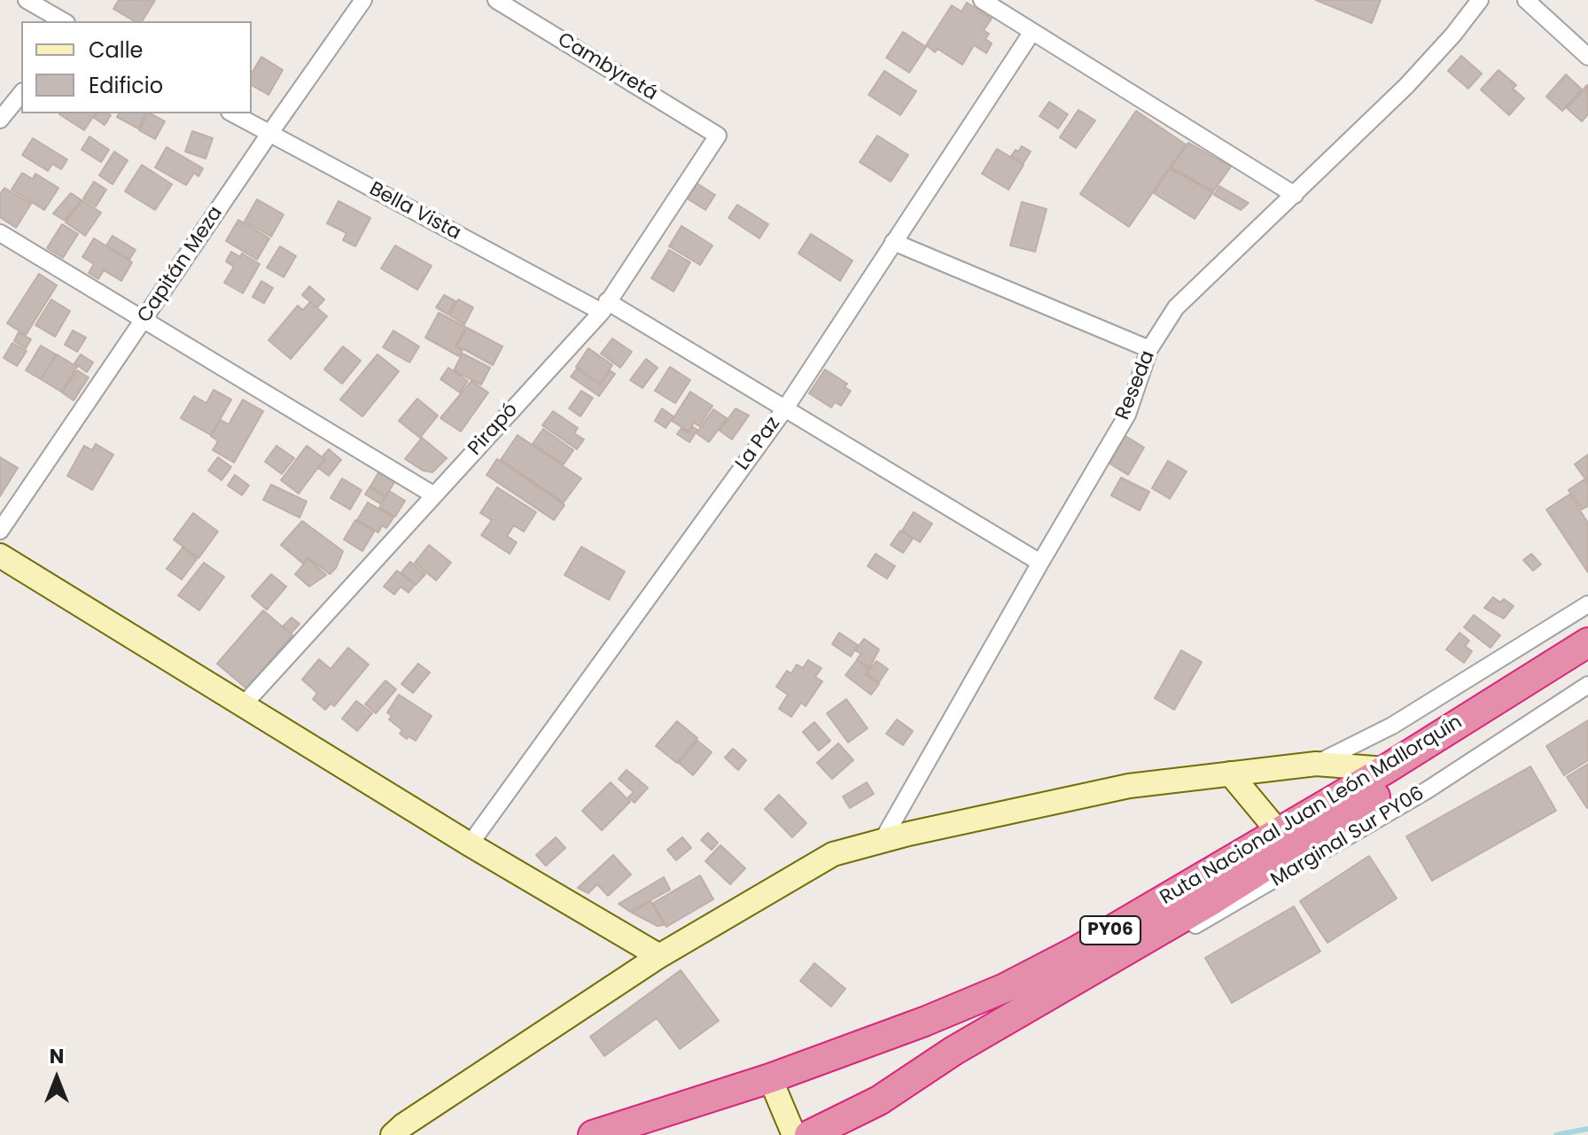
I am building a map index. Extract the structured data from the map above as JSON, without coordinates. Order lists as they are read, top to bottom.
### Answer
{
  "streets": {
    "highway": ["Ruta Nacional Juan León Mallorquín", "PY06"],
    "street": [
      "Cambyretá",
      "Bella Vista",
      "Capitán Meza",
      "Reseda",
      "Pirapó",
      "La Paz",
      "Marginal Sur PY06"
    ]
  },
  "crossings": [
    ["Cambyretá", "Pirapó"],
    ["Bella Vista", "Capitán Meza"],
    ["Bella Vista", "Reseda"],
    ["Bella Vista", "Pirapó"],
    ["Bella Vista", "La Paz"],
    ["Ruta Nacional Juan León Mallorquín", "Marginal Sur PY06"]
  ],
  "legend": ["Calle", "Edificio"],
  "north": "top"
}
